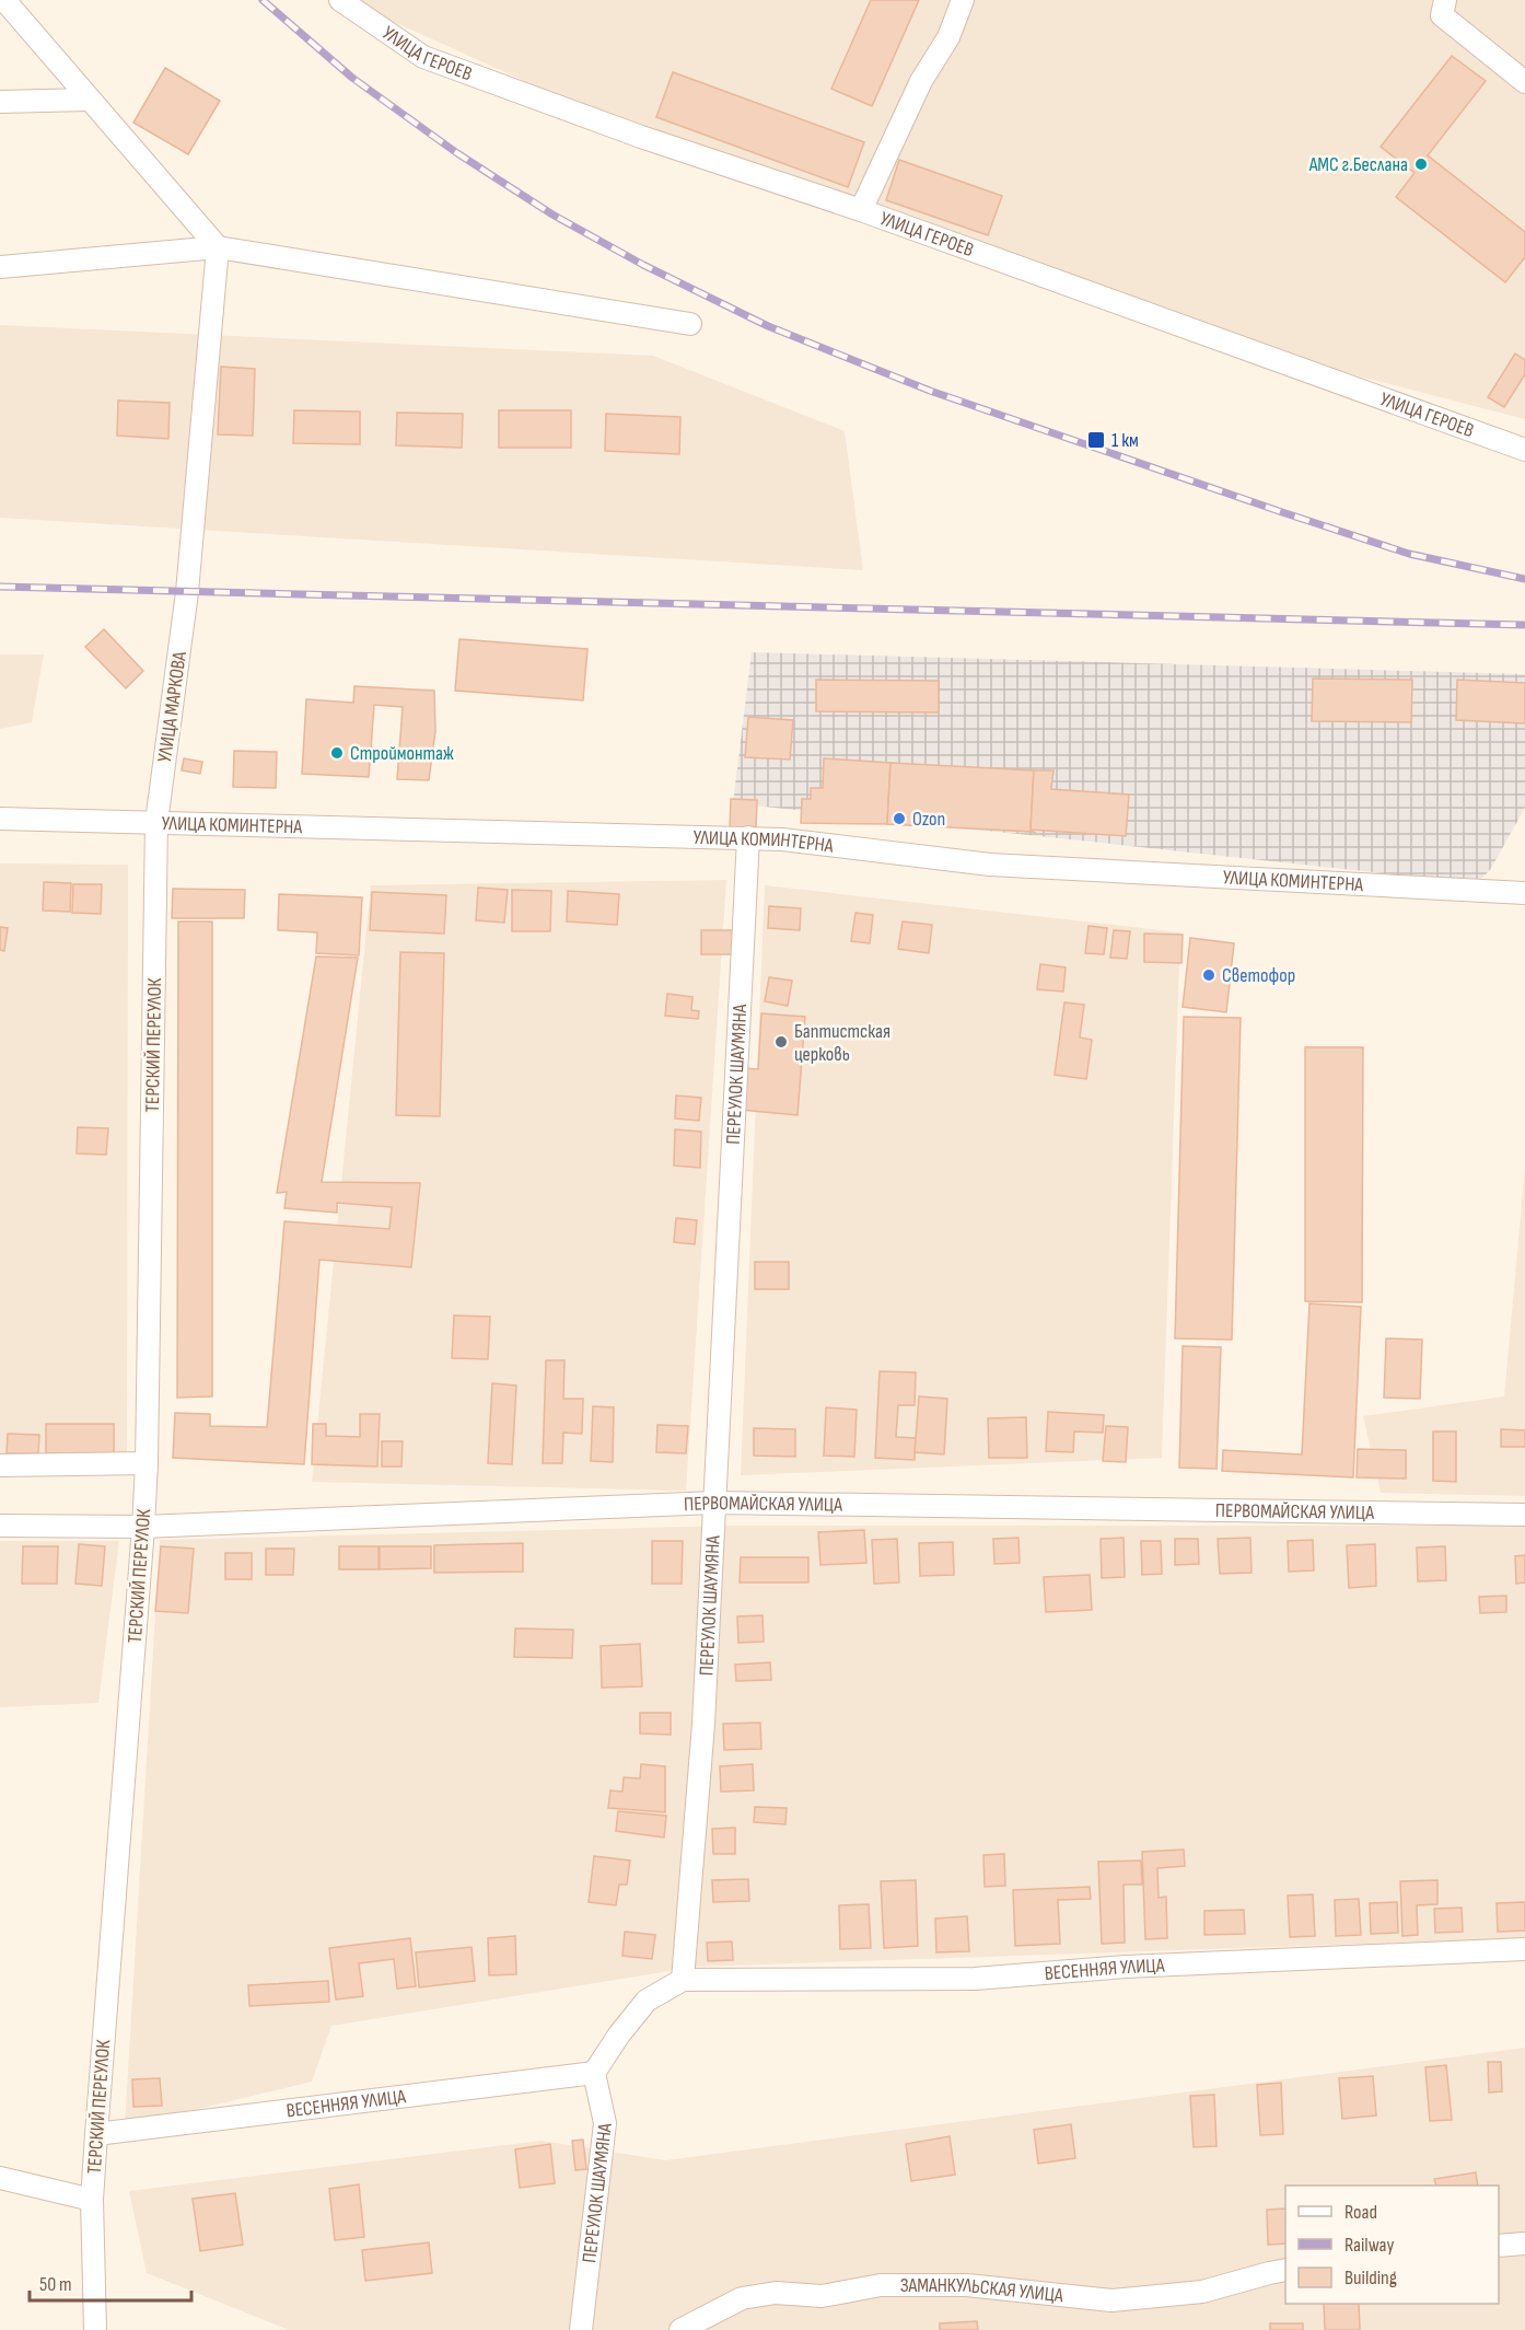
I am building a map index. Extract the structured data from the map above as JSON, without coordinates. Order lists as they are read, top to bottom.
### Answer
{
  "streets": {
    "street": [
      "УЛИЦА ГЕРОЕВ",
      "УЛИЦА МАРКОВА",
      "УЛИЦА КОМИНТЕРНА",
      "ТЕРСКИЙ ПЕРЕУЛОК",
      "ПЕРЕУЛОК ШАУМЯНА",
      "ПЕРВОМАЙСКАЯ УЛИЦА",
      "ВЕСЕННЯЯ УЛИЦА",
      "ЗАМАНКУЛЬСКАЯ УЛИЦА"
    ]
  },
  "crossings": [
    ["УЛИЦА МАРКОВА", "УЛИЦА КОМИНТЕРНА"],
    ["УЛИЦА МАРКОВА", "ТЕРСКИЙ ПЕРЕУЛОК"],
    ["УЛИЦА КОМИНТЕРНА", "ТЕРСКИЙ ПЕРЕУЛОК"],
    ["УЛИЦА КОМИНТЕРНА", "ПЕРЕУЛОК ШАУМЯНА"],
    ["ТЕРСКИЙ ПЕРЕУЛОК", "ПЕРВОМАЙСКАЯ УЛИЦА"],
    ["ТЕРСКИЙ ПЕРЕУЛОК", "ВЕСЕННЯЯ УЛИЦА"],
    ["ПЕРЕУЛОК ШАУМЯНА", "ПЕРВОМАЙСКАЯ УЛИЦА"],
    ["ПЕРЕУЛОК ШАУМЯНА", "ВЕСЕННЯЯ УЛИЦА"]
  ],
  "places": {
    "other": [
      "АМС г.Беслана",
      "Строймонтаж",
      "Ozon",
      "Светофор",
      "Баптистская церковь"
    ],
    "transit": ["1 км"]
  },
  "legend": ["Road", "Railway", "Building"],
  "scale_bar": "50 m"
}
